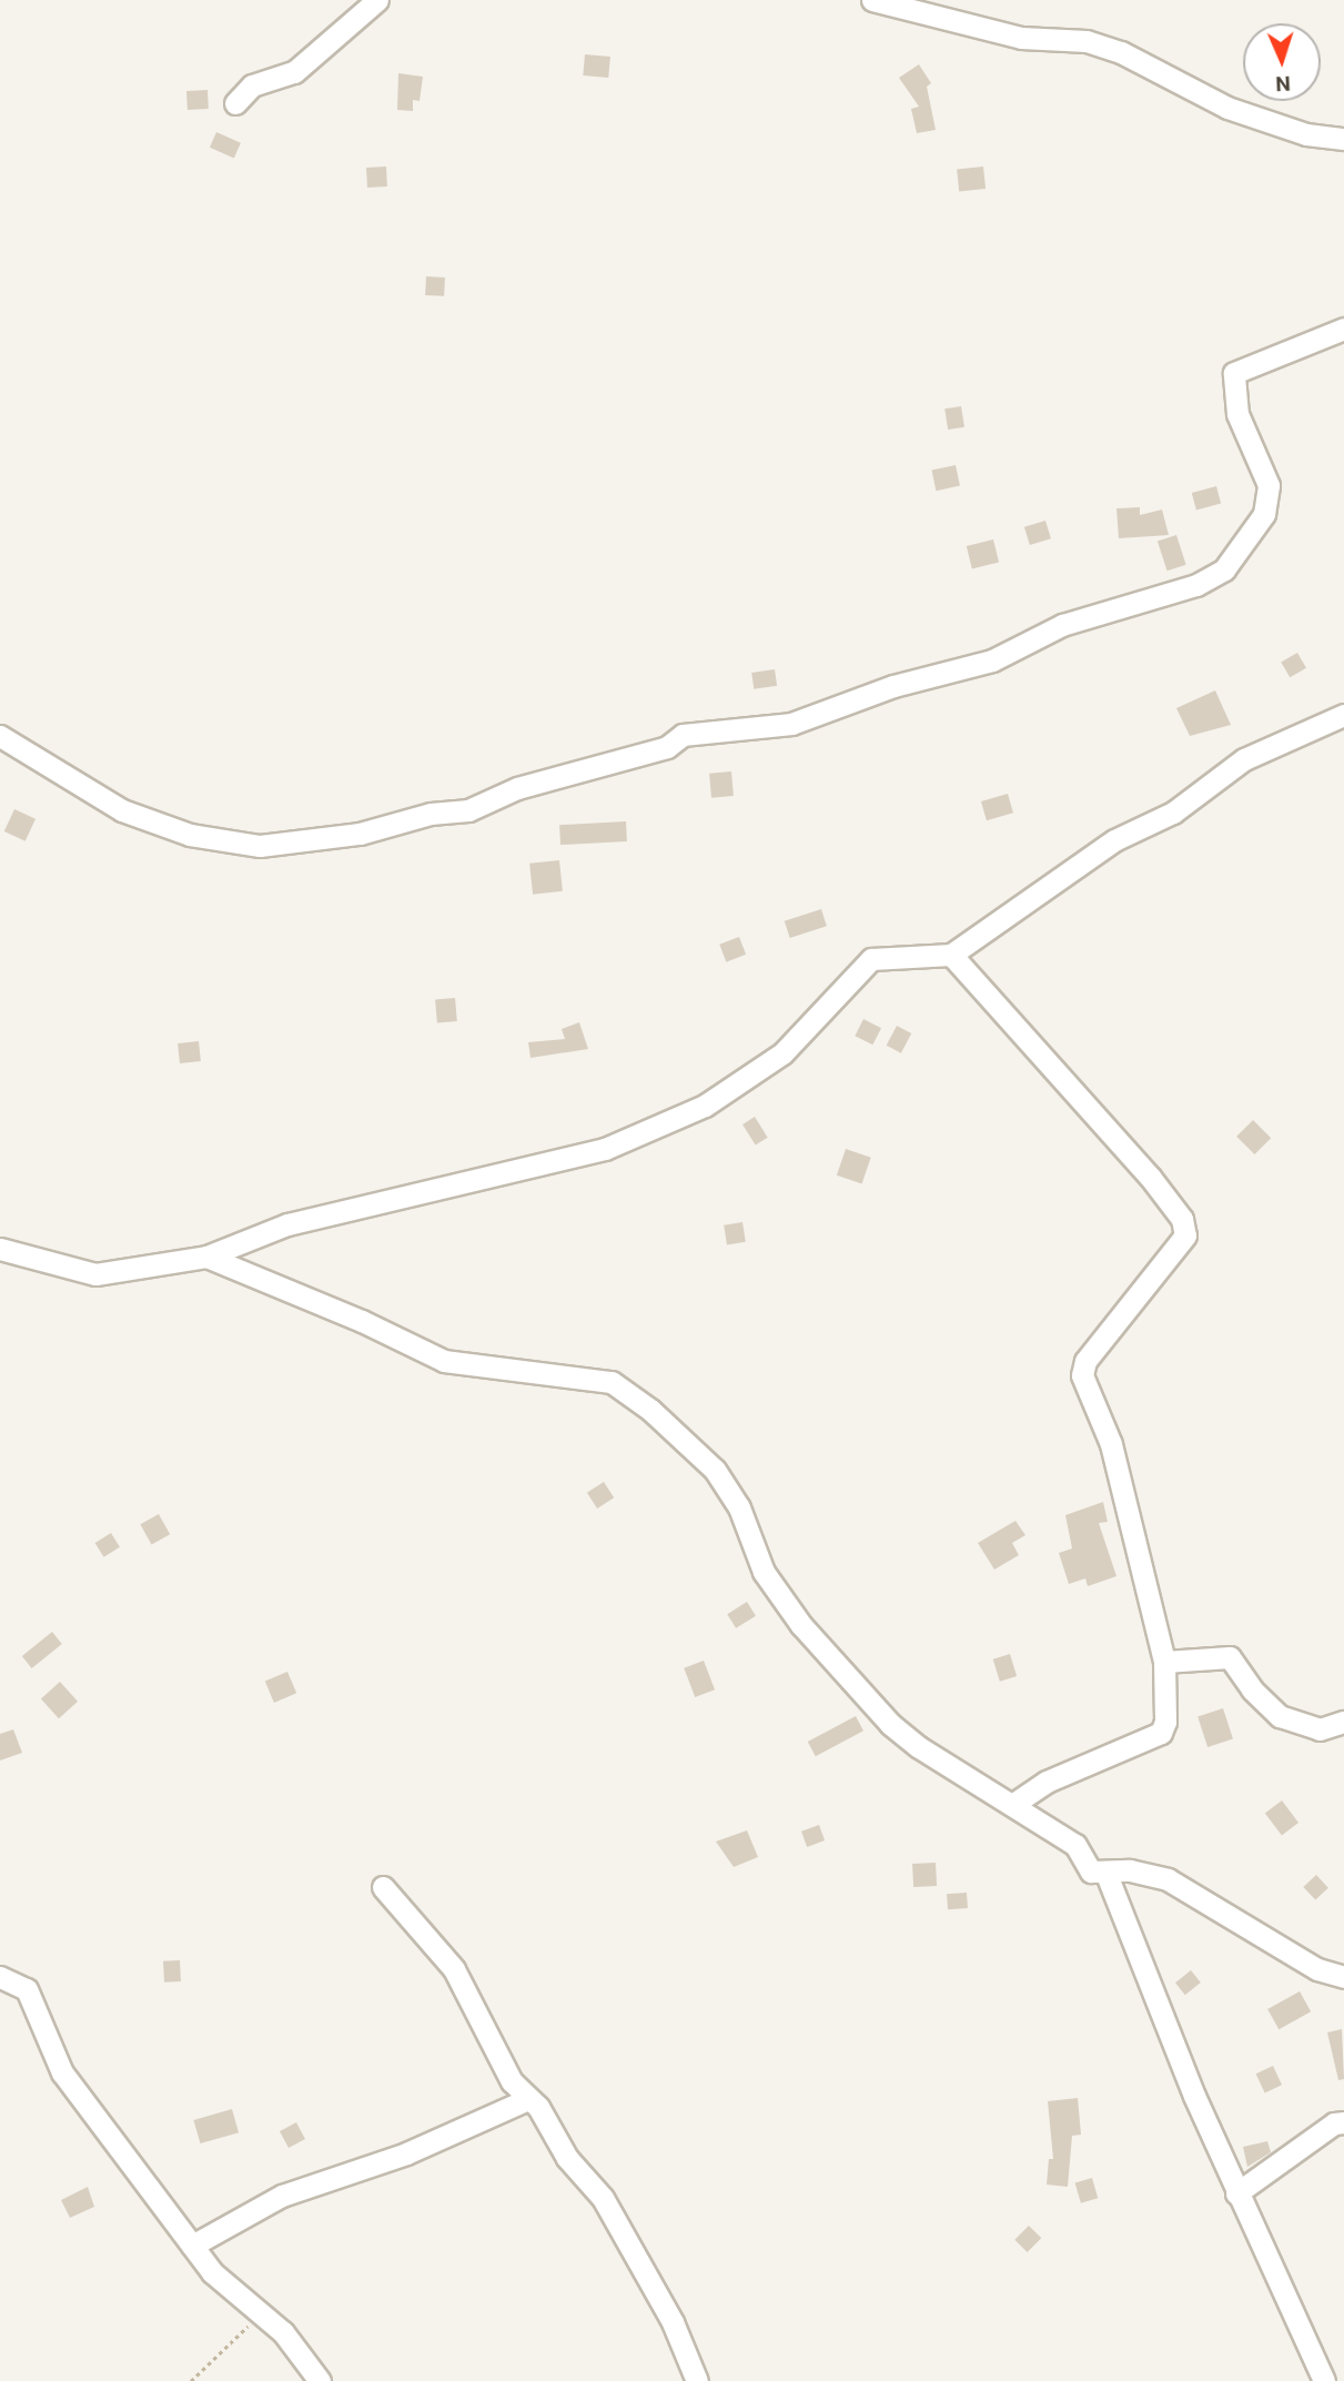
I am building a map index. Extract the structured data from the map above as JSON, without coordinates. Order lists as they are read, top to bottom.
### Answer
{
  "north": "bottom"
}
